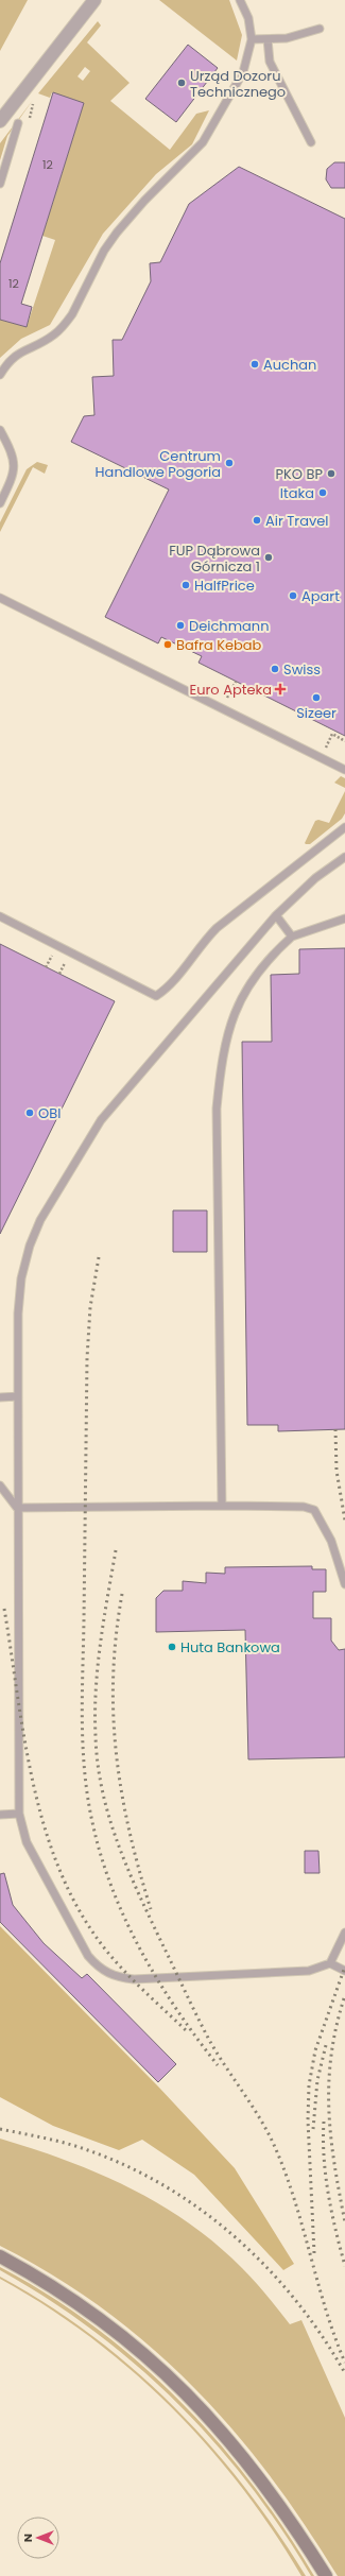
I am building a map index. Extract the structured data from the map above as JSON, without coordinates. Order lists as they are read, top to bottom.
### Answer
{
  "places": {
    "other": [
      "Urząd Dozoru Technicznego",
      "Auchan",
      "Centrum Handlowe Pogoria",
      "PKO BP",
      "Itaka",
      "Air Travel",
      "FUP Dąbrowa Górnicza 1",
      "HalfPrice",
      "Apart",
      "Deichmann",
      "Bafra Kebab",
      "Swiss",
      "Sizeer",
      "OBI",
      "Huta Bankowa"
    ],
    "health": ["Euro Apteka"]
  },
  "house_numbers": ["12", "12"],
  "north": "left"
}
